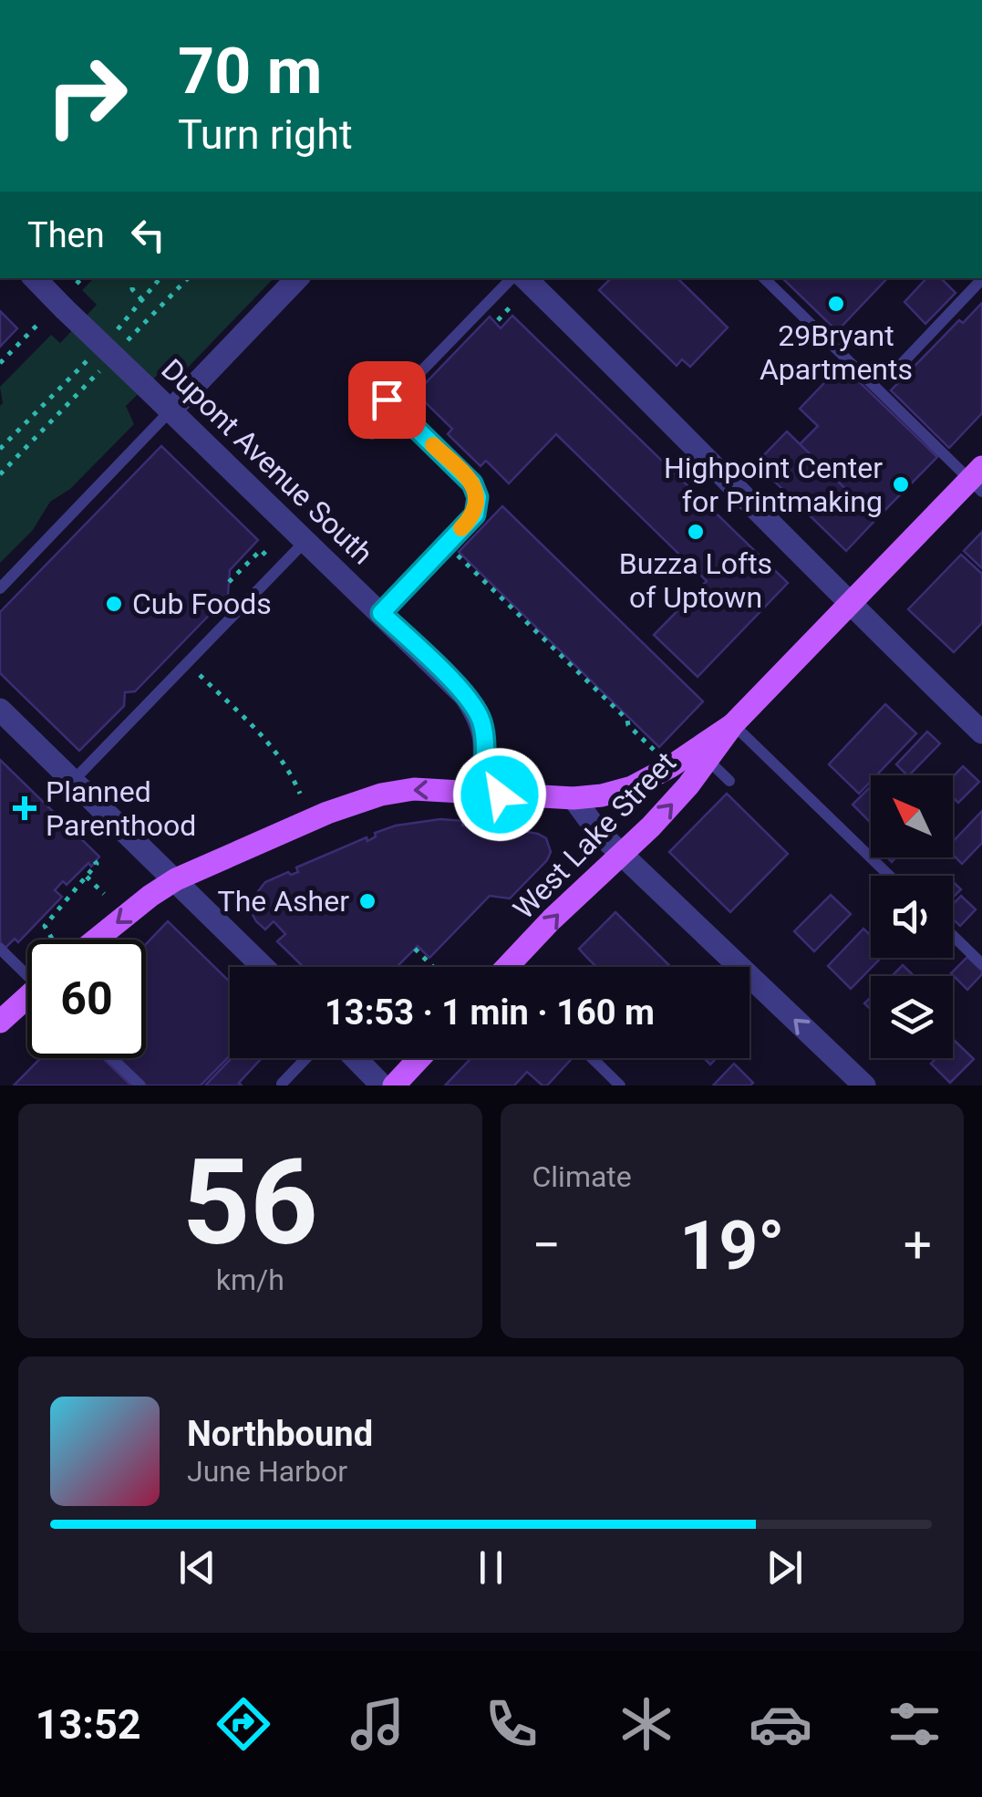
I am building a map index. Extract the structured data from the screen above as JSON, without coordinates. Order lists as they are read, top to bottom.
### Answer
{
  "streets": {
    "main road": ["West Lake Street"],
    "street": ["Dupont Avenue South"]
  },
  "crossings": [
    ["Dupont Avenue South", "West Lake Street"]
  ],
  "places": {
    "other": [
      "29Bryant Apartments",
      "Highpoint Center for Printmaking",
      "Buzza Lofts of Uptown",
      "Cub Foods",
      "The Asher"
    ],
    "health": ["Planned Parenthood"]
  },
  "north": "top left",
  "page": {
    "turn": ["70 m", "Turn right"],
    "then": "Then",
    "limit": "60",
    "trip": "13:53 · 1 min · 160 m",
    "tile": [
      ["56", "km/h"],
      "Climate"
    ],
    "heat": ["−", "19°", "+"],
    "song": ["Northbound", "June Harbor"],
    "tabs": "13:52"
  }
}
